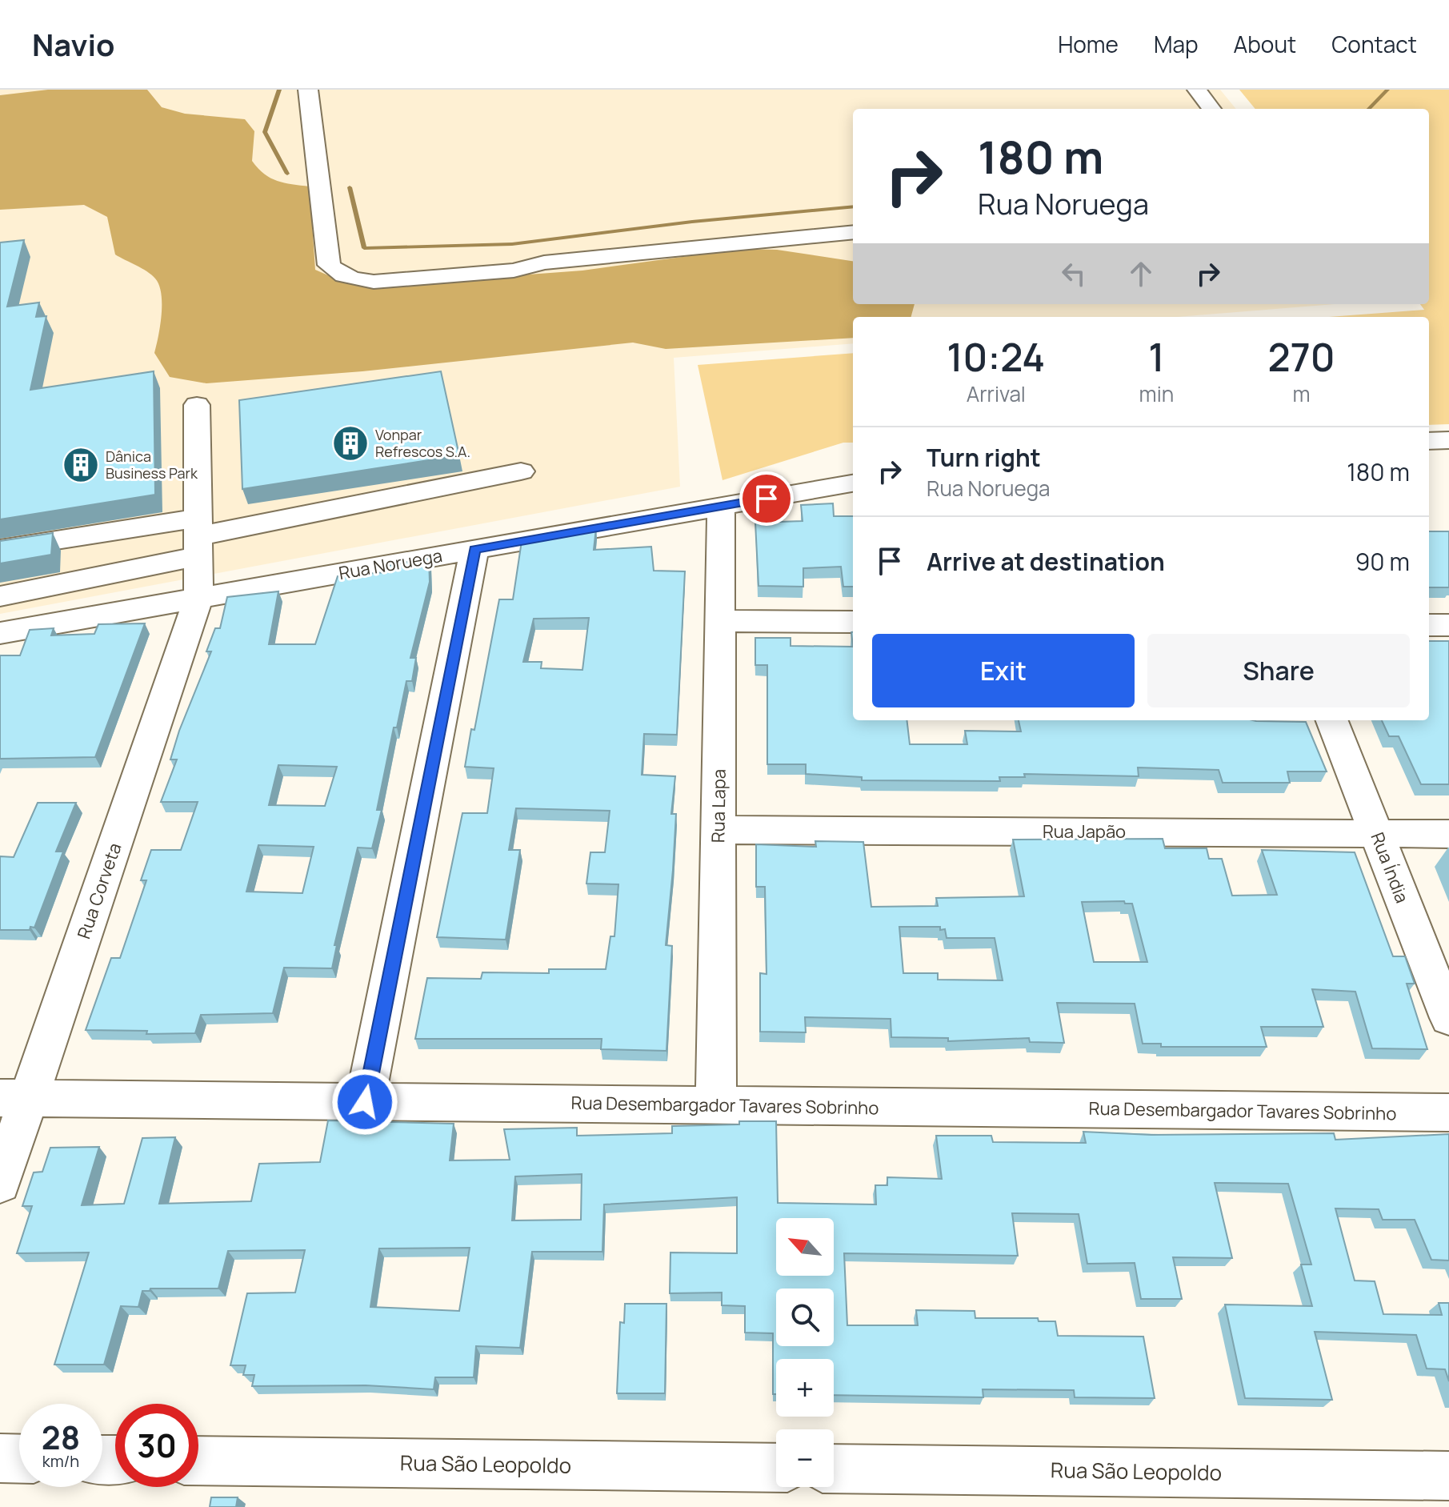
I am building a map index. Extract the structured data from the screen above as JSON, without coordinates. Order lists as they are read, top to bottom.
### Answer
{
  "streets": {
    "street": [
      "Rua Noruega",
      "Rua Lapa",
      "Rua Japão",
      "Rua Índia",
      "Rua Corveta",
      "Rua Desembargador Tavares Sobrinho",
      "Rua São Leopoldo"
    ]
  },
  "crossings": [
    ["Rua Noruega", "Rua Lapa"],
    ["Rua Noruega", "Rua Corveta"],
    ["Rua Lapa", "Rua Japão"],
    ["Rua Lapa", "Rua Desembargador Tavares Sobrinho"],
    ["Rua Japão", "Rua Índia"],
    ["Rua Corveta", "Rua Desembargador Tavares Sobrinho"]
  ],
  "places": {
    "building": ["Vonpar Refrescos S.A.", "Dânica Business Park"]
  },
  "north": "top left",
  "page": {
    "header": "Navio",
    "nav": [
      "Home",
      "Map",
      "About",
      "Contact"
    ],
    "turn": ["180 m", "Rua Noruega"],
    "eta": [
      "10:24",
      "Arrival",
      "1",
      "min",
      "270",
      "m"
    ],
    "list": [
      {
        "name": "Turn right",
        "note": "Rua Noruega",
        "value": "180 m"
      },
      {
        "name": "Arrive at destination",
        "value": "90 m"
      }
    ],
    "buttons": ["Exit", "Share"],
    "map_buttons": ["+", "−"],
    "speed": "28 km/h",
    "limit": "30"
  }
}
